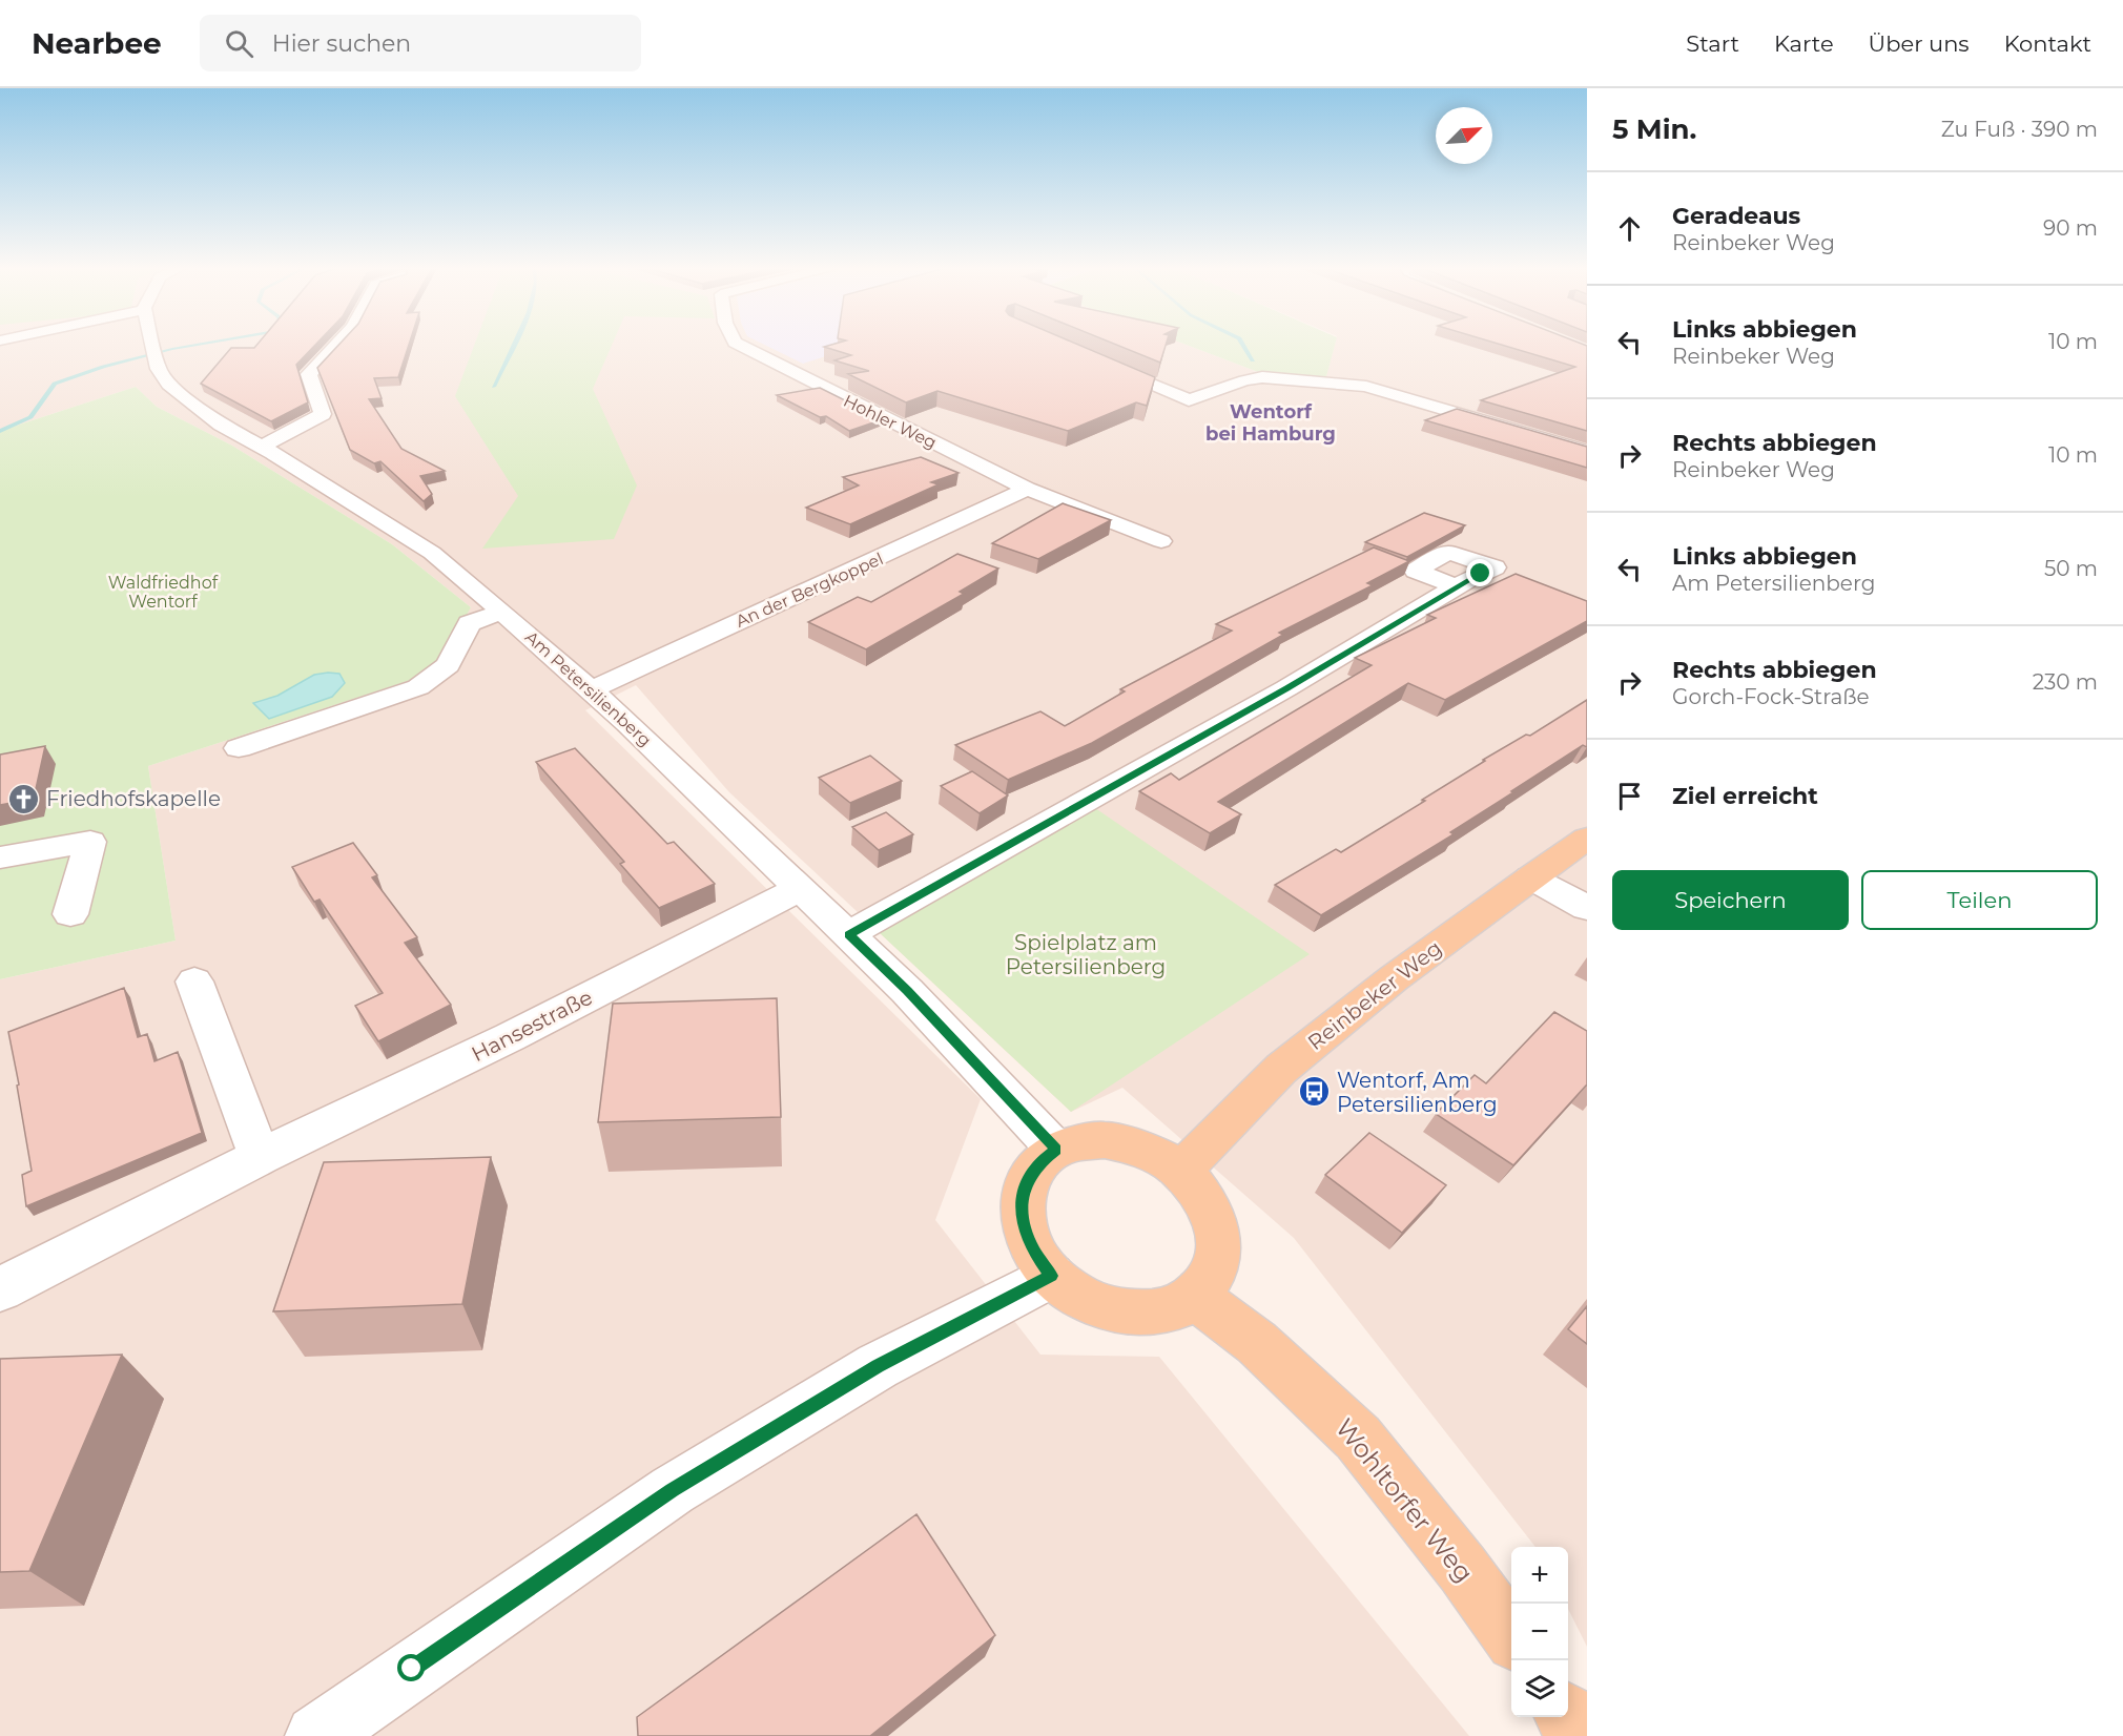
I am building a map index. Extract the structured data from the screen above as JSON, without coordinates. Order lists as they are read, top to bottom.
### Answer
{
  "streets": {
    "main road": ["Reinbeker Weg", "Wohltorfer Weg"],
    "street": [
      "Hohler Weg",
      "An der Bergkoppel",
      "Am Petersilienberg",
      "Hansestraße"
    ]
  },
  "crossings": [
    ["Hohler Weg", "An der Bergkoppel"],
    ["An der Bergkoppel", "Am Petersilienberg"],
    ["Am Petersilienberg", "Reinbeker Weg"],
    ["Am Petersilienberg", "Hansestraße"],
    ["Am Petersilienberg", "Wohltorfer Weg"],
    ["Reinbeker Weg", "Wohltorfer Weg"]
  ],
  "districts": ["Wentorf bei Hamburg"],
  "parks": ["Waldfriedhof Wentorf", "Spielplatz am Petersilienberg"],
  "places": {
    "church": ["Friedhofskapelle"],
    "bus stop": ["Wentorf, Am Petersilienberg"]
  },
  "north": "top right",
  "page": {
    "header": "Nearbee",
    "search": "Hier suchen",
    "nav": [
      "Start",
      "Karte",
      "Über uns",
      "Kontakt"
    ],
    "heading": ["5 Min.", "Zu Fuß · 390 m"],
    "list": [
      ["Geradeaus", "Reinbeker Weg", "90 m"],
      ["Links abbiegen", "Reinbeker Weg", "10 m"],
      ["Rechts abbiegen", "Reinbeker Weg", "10 m"],
      ["Links abbiegen", "Am Petersilienberg", "50 m"],
      ["Rechts abbiegen", "Gorch-Fock-Straße", "230 m"],
      "Ziel erreicht"
    ],
    "buttons": ["Speichern", "Teilen"],
    "map_buttons": ["+", "−"]
  }
}
